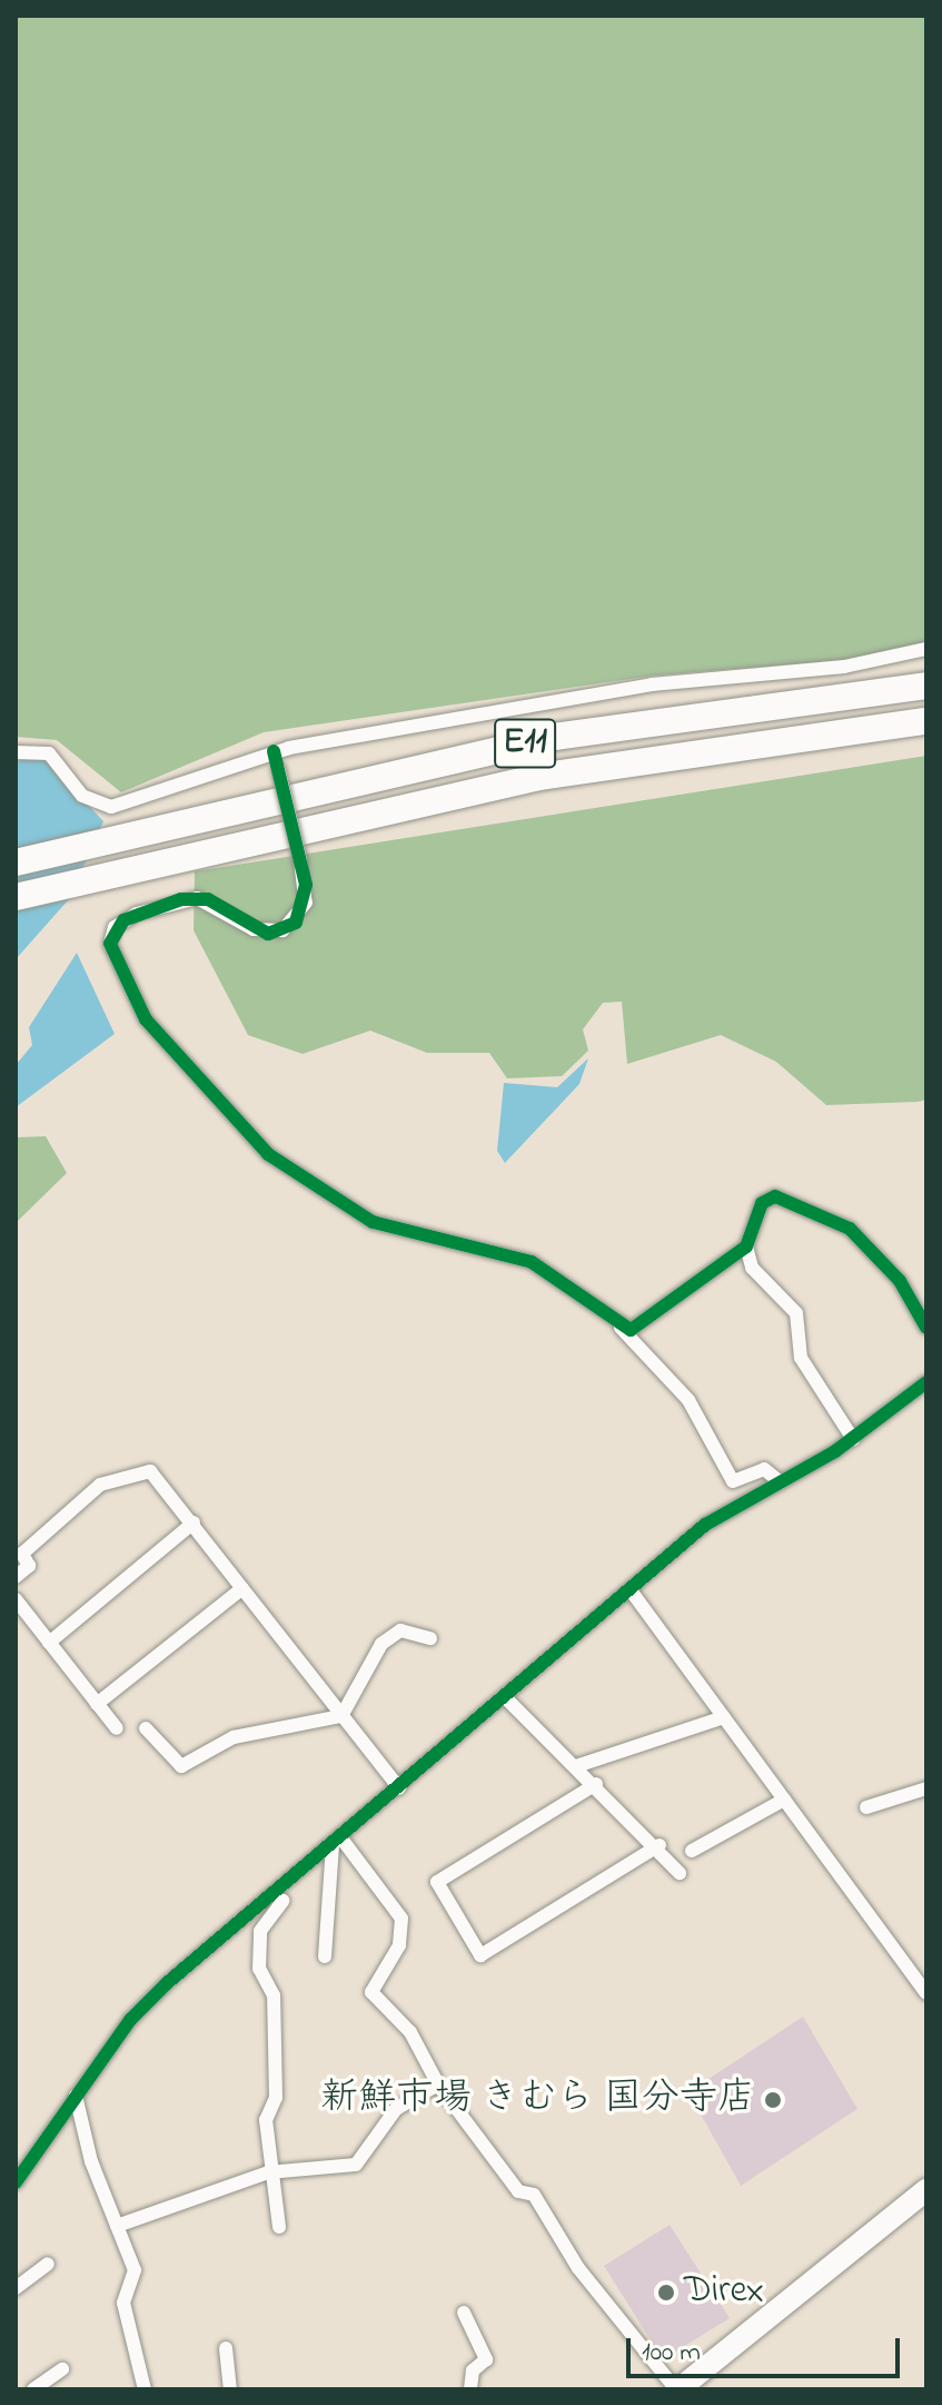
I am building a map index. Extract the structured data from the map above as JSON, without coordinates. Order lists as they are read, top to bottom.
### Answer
{
  "streets": {
    "highway": ["E11"]
  },
  "places": ["新鮮市場 きむら 国分寺店", "Direx"],
  "scale_bar": "100 m"
}
